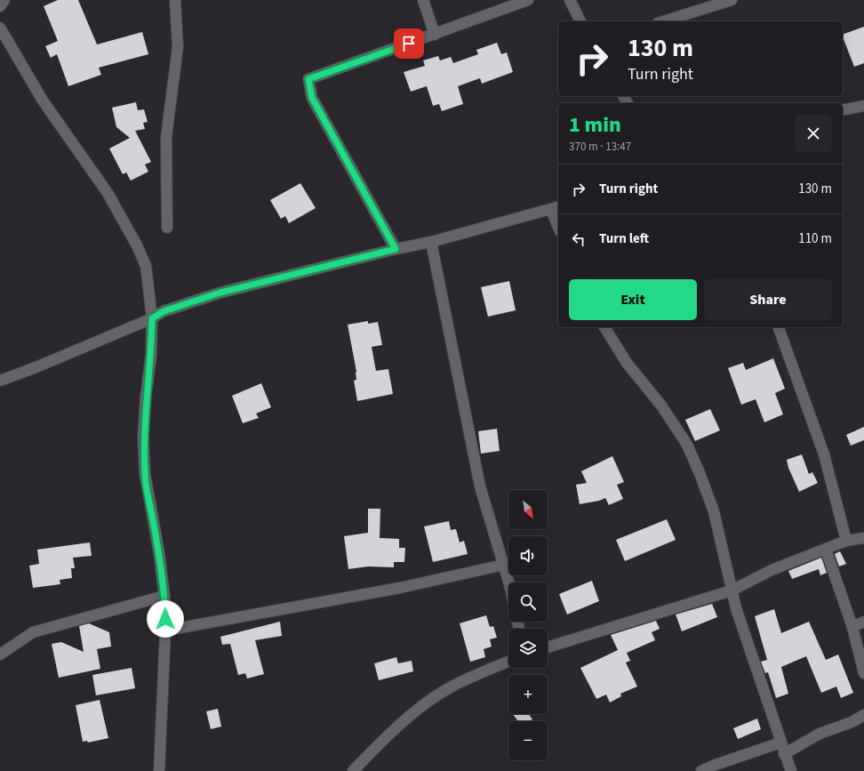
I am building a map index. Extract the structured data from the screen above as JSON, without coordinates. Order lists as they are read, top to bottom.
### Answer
{
  "north": "bottom right",
  "page": {
    "turn": ["130 m", "Turn right"],
    "heading": ["1 min", "370 m · 13:47"],
    "list": [
      {
        "name": "Turn right",
        "value": "130 m"
      },
      {
        "name": "Turn left",
        "value": "110 m"
      }
    ],
    "buttons": ["Exit", "Share"],
    "map_buttons": ["+", "−"]
  }
}
